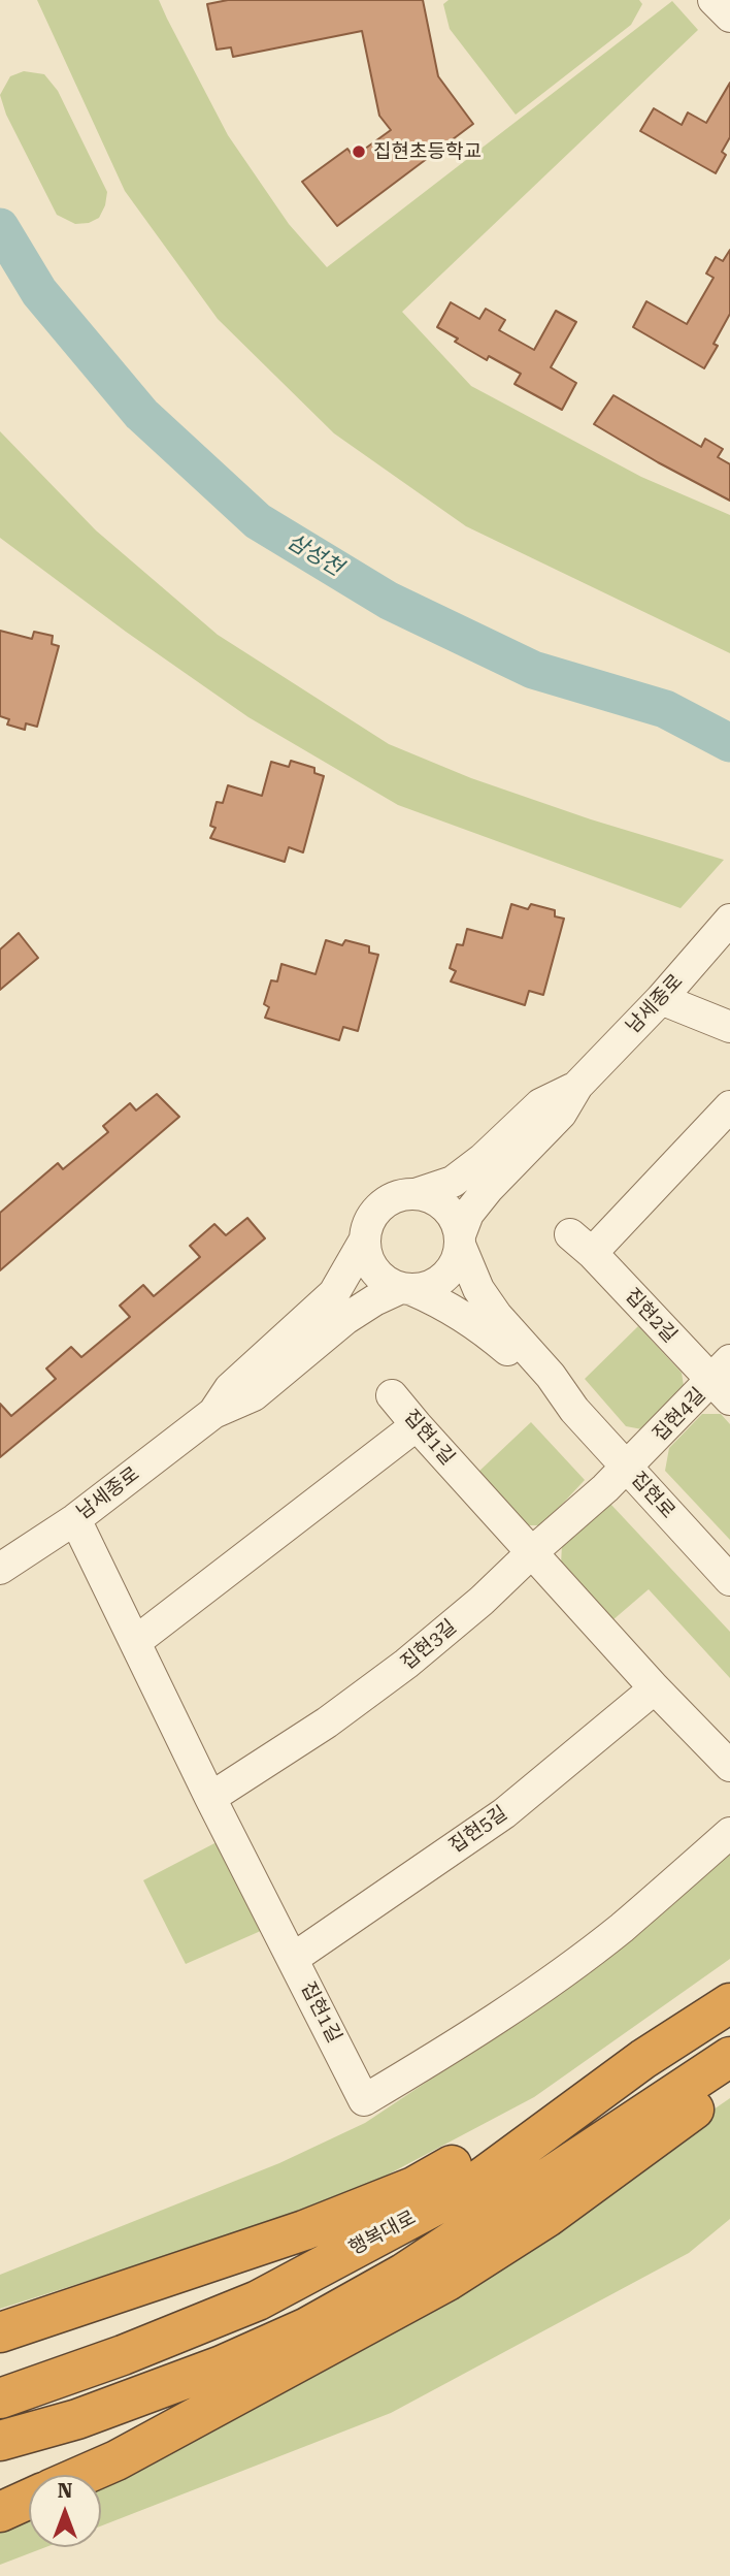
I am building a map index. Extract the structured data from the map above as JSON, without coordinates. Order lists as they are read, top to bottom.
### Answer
{
  "streets": {
    "highway": ["행복대로"],
    "street": [
      "남세종로",
      "집현2길",
      "집현4길",
      "집현1길",
      "집현로",
      "집현3길",
      "집현5길"
    ]
  },
  "crossings": [
    ["남세종로", "집현1길"],
    ["남세종로", "집현로"],
    ["집현2길", "집현4길"],
    ["집현4길", "집현로"],
    ["집현4길", "집현3길"],
    ["집현1길", "집현3길"],
    ["집현1길", "집현5길"],
    ["집현로", "집현3길"]
  ],
  "water": ["삼성천"],
  "places": ["집현초등학교"],
  "north": "top"
}
